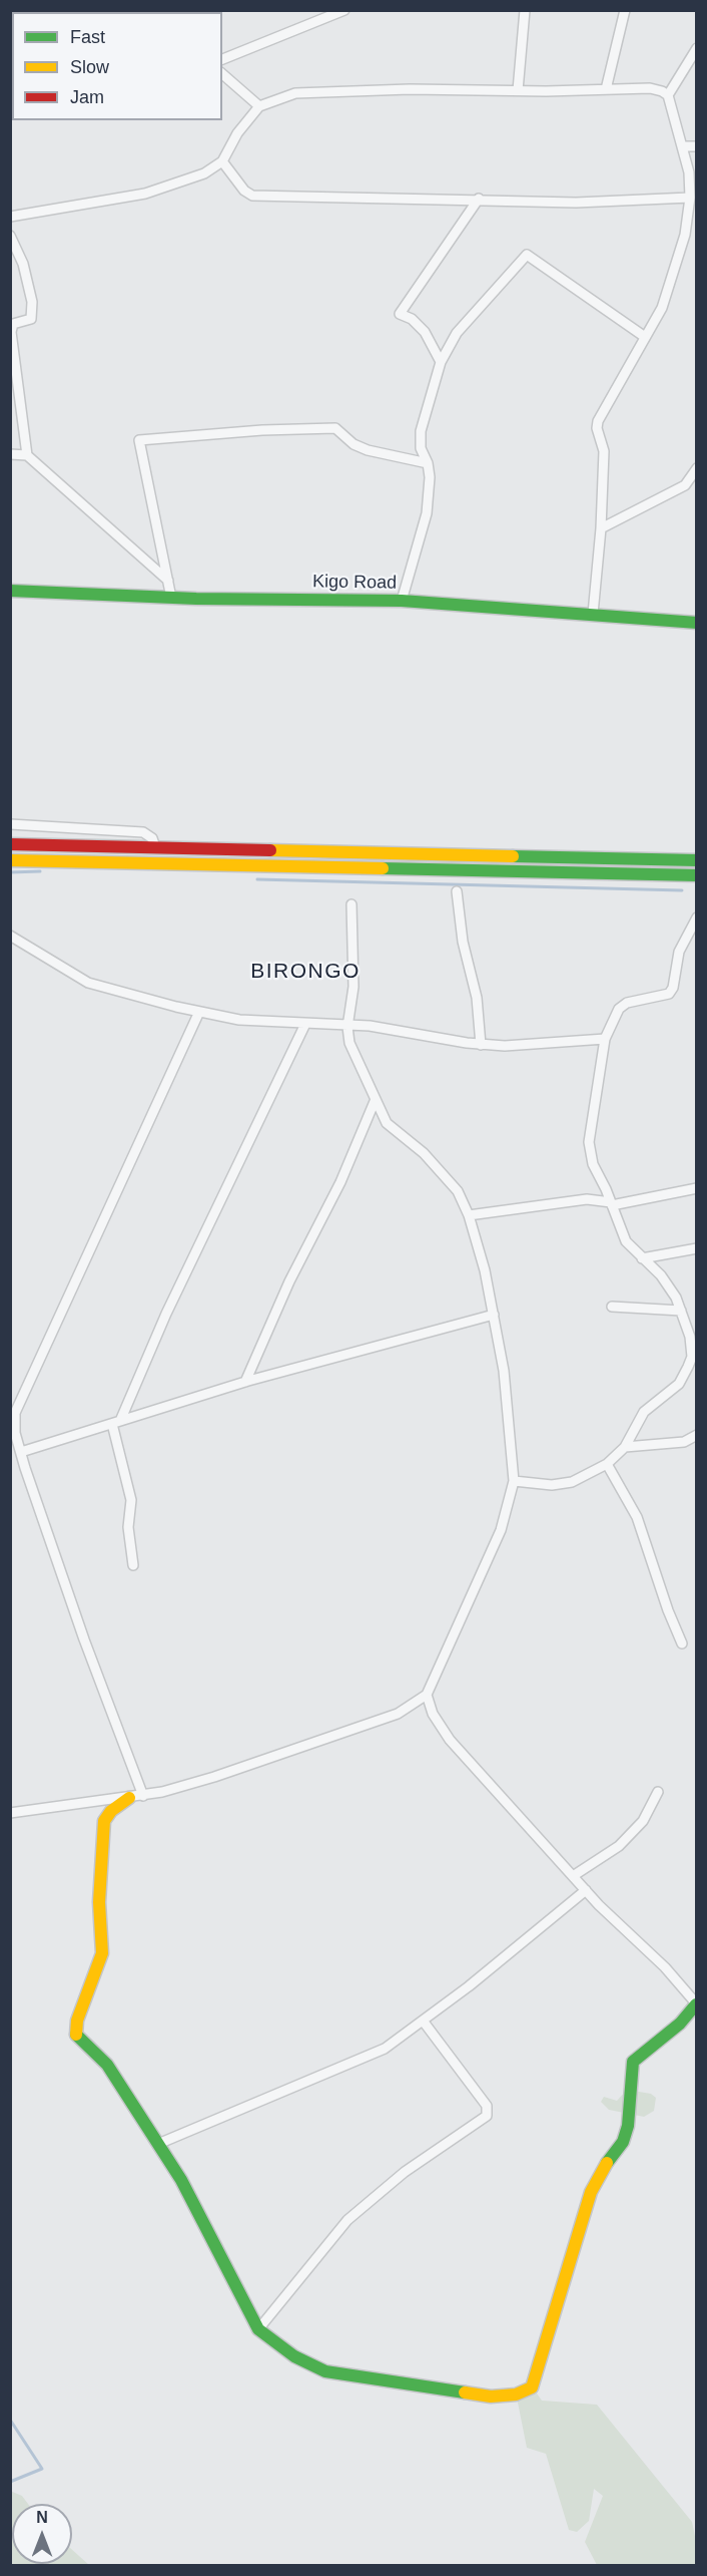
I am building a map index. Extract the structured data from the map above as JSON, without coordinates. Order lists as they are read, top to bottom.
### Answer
{
  "streets": {
    "main road": ["Kigo Road"]
  },
  "districts": ["BIRONGO"],
  "legend": ["Fast", "Slow", "Jam"],
  "north": "top"
}
